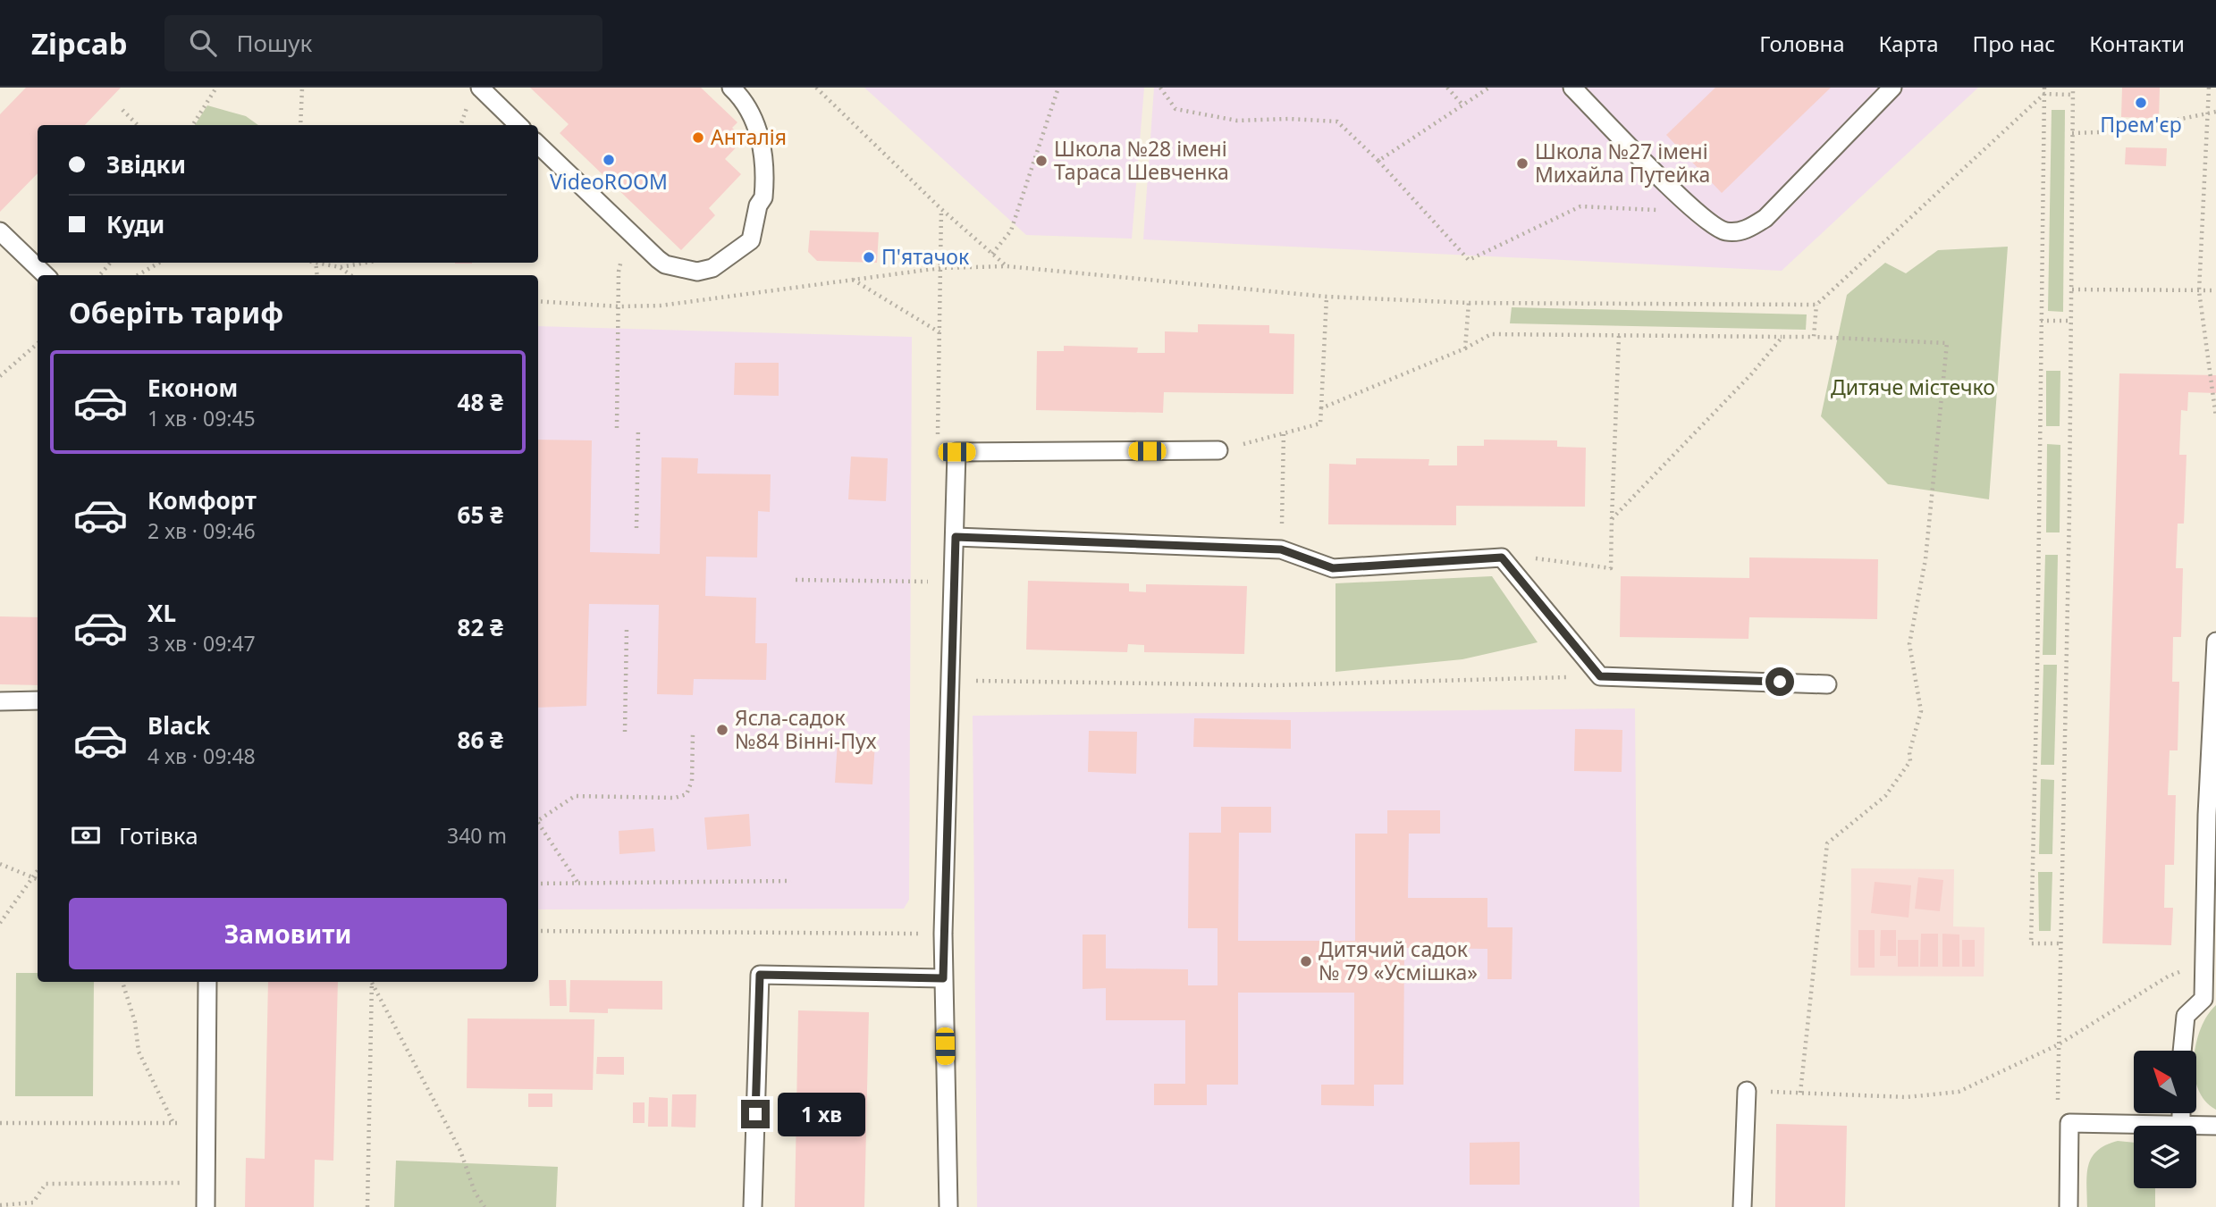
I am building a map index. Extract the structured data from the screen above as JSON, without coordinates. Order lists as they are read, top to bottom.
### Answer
{
  "parks": ["Дитяче містечко"],
  "places": [
    "Прем'єр",
    "Анталія",
    "VideoROOM",
    "Школа №28 імені Тараса Шевченка",
    "Школа №27 імені Михайла Путейка",
    "П'ятачок",
    "Ясла-садок №84 Вінні-Пух",
    "Дитячий садок № 79 «Усмішка»"
  ],
  "north": "top left",
  "page": {
    "header": "Zipcab",
    "search": "Пошук",
    "nav": [
      "Головна",
      "Карта",
      "Про нас",
      "Контакти"
    ],
    "banner": ["Звідки", "Куди"],
    "heading": "Оберіть тариф",
    "list": [
      {
        "name": "Економ",
        "note": "1 хв · 09:45",
        "value": "48 ₴"
      },
      {
        "name": "Комфорт",
        "note": "2 хв · 09:46",
        "value": "65 ₴"
      },
      {
        "name": "XL",
        "note": "3 хв · 09:47",
        "value": "82 ₴"
      },
      {
        "name": "Black",
        "note": "4 хв · 09:48",
        "value": "86 ₴"
      }
    ],
    "pay": ["Готівка", "340 m"],
    "buttons": "Замовити",
    "bubble": "1 хв"
  }
}
